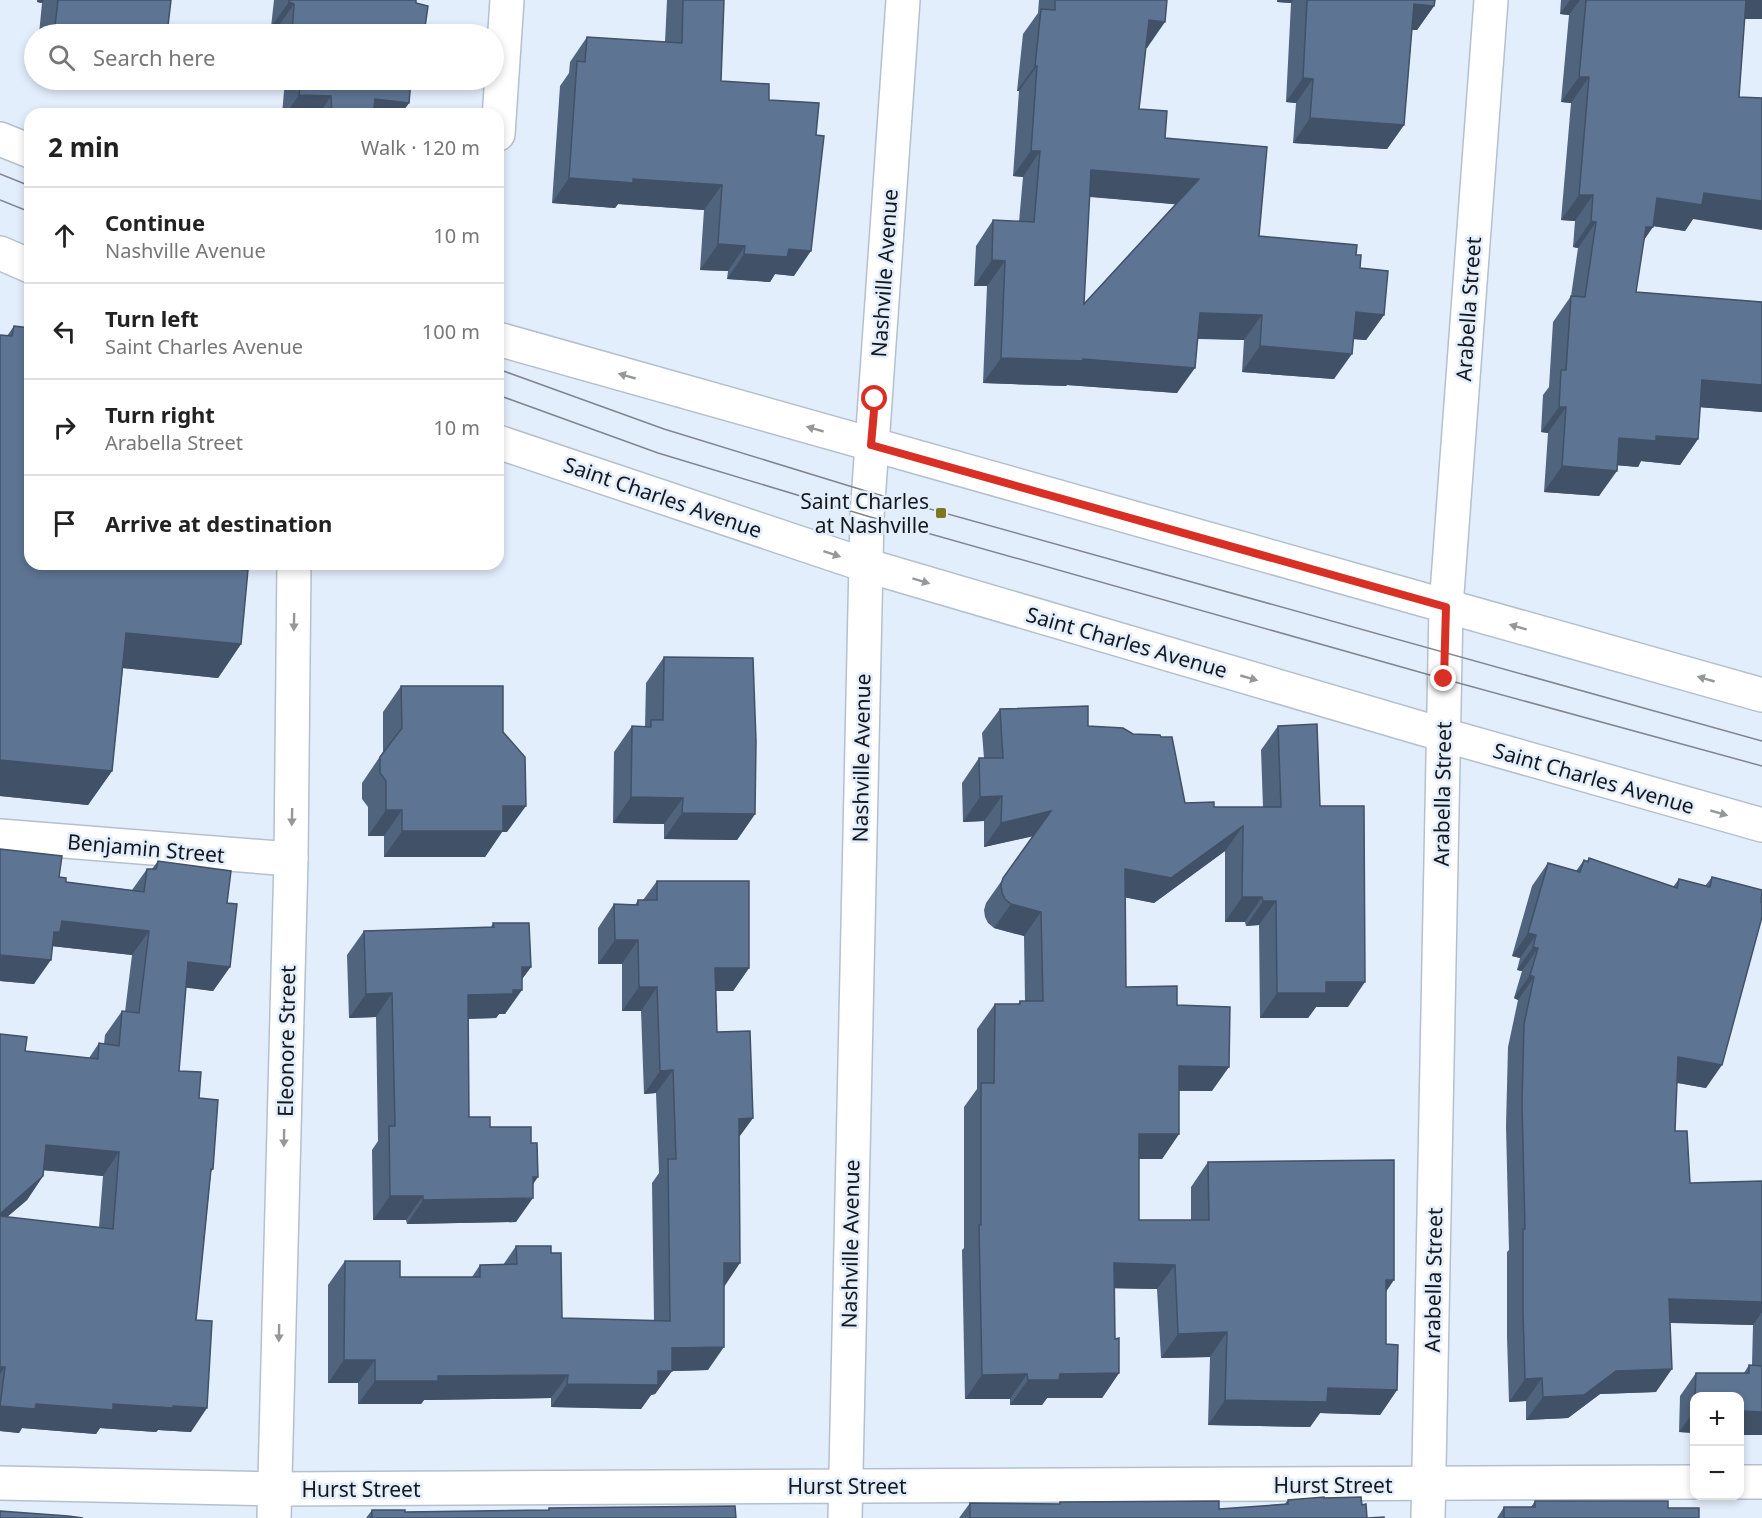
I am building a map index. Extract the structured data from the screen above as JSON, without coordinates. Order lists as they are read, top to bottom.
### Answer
{
  "streets": {
    "street": [
      "Nashville Avenue",
      "Arabella Street",
      "Saint Charles Avenue",
      "Benjamin Street",
      "Eleonore Street",
      "Hurst Street"
    ]
  },
  "crossings": [
    ["Nashville Avenue", "Saint Charles Avenue"],
    ["Nashville Avenue", "Hurst Street"],
    ["Arabella Street", "Saint Charles Avenue"],
    ["Arabella Street", "Hurst Street"],
    ["Benjamin Street", "Eleonore Street"],
    ["Eleonore Street", "Hurst Street"]
  ],
  "one_way": ["Eleonore Street"],
  "places": {
    "transit": ["Saint Charles at Nashville"]
  },
  "page": {
    "search": "Search here",
    "heading": ["2 min", "Walk · 120 m"],
    "list": [
      ["Continue", "Nashville Avenue", "10 m"],
      ["Turn left", "Saint Charles Avenue", "100 m"],
      ["Turn right", "Arabella Street", "10 m"],
      "Arrive at destination"
    ],
    "map_buttons": ["+", "−"]
  }
}
